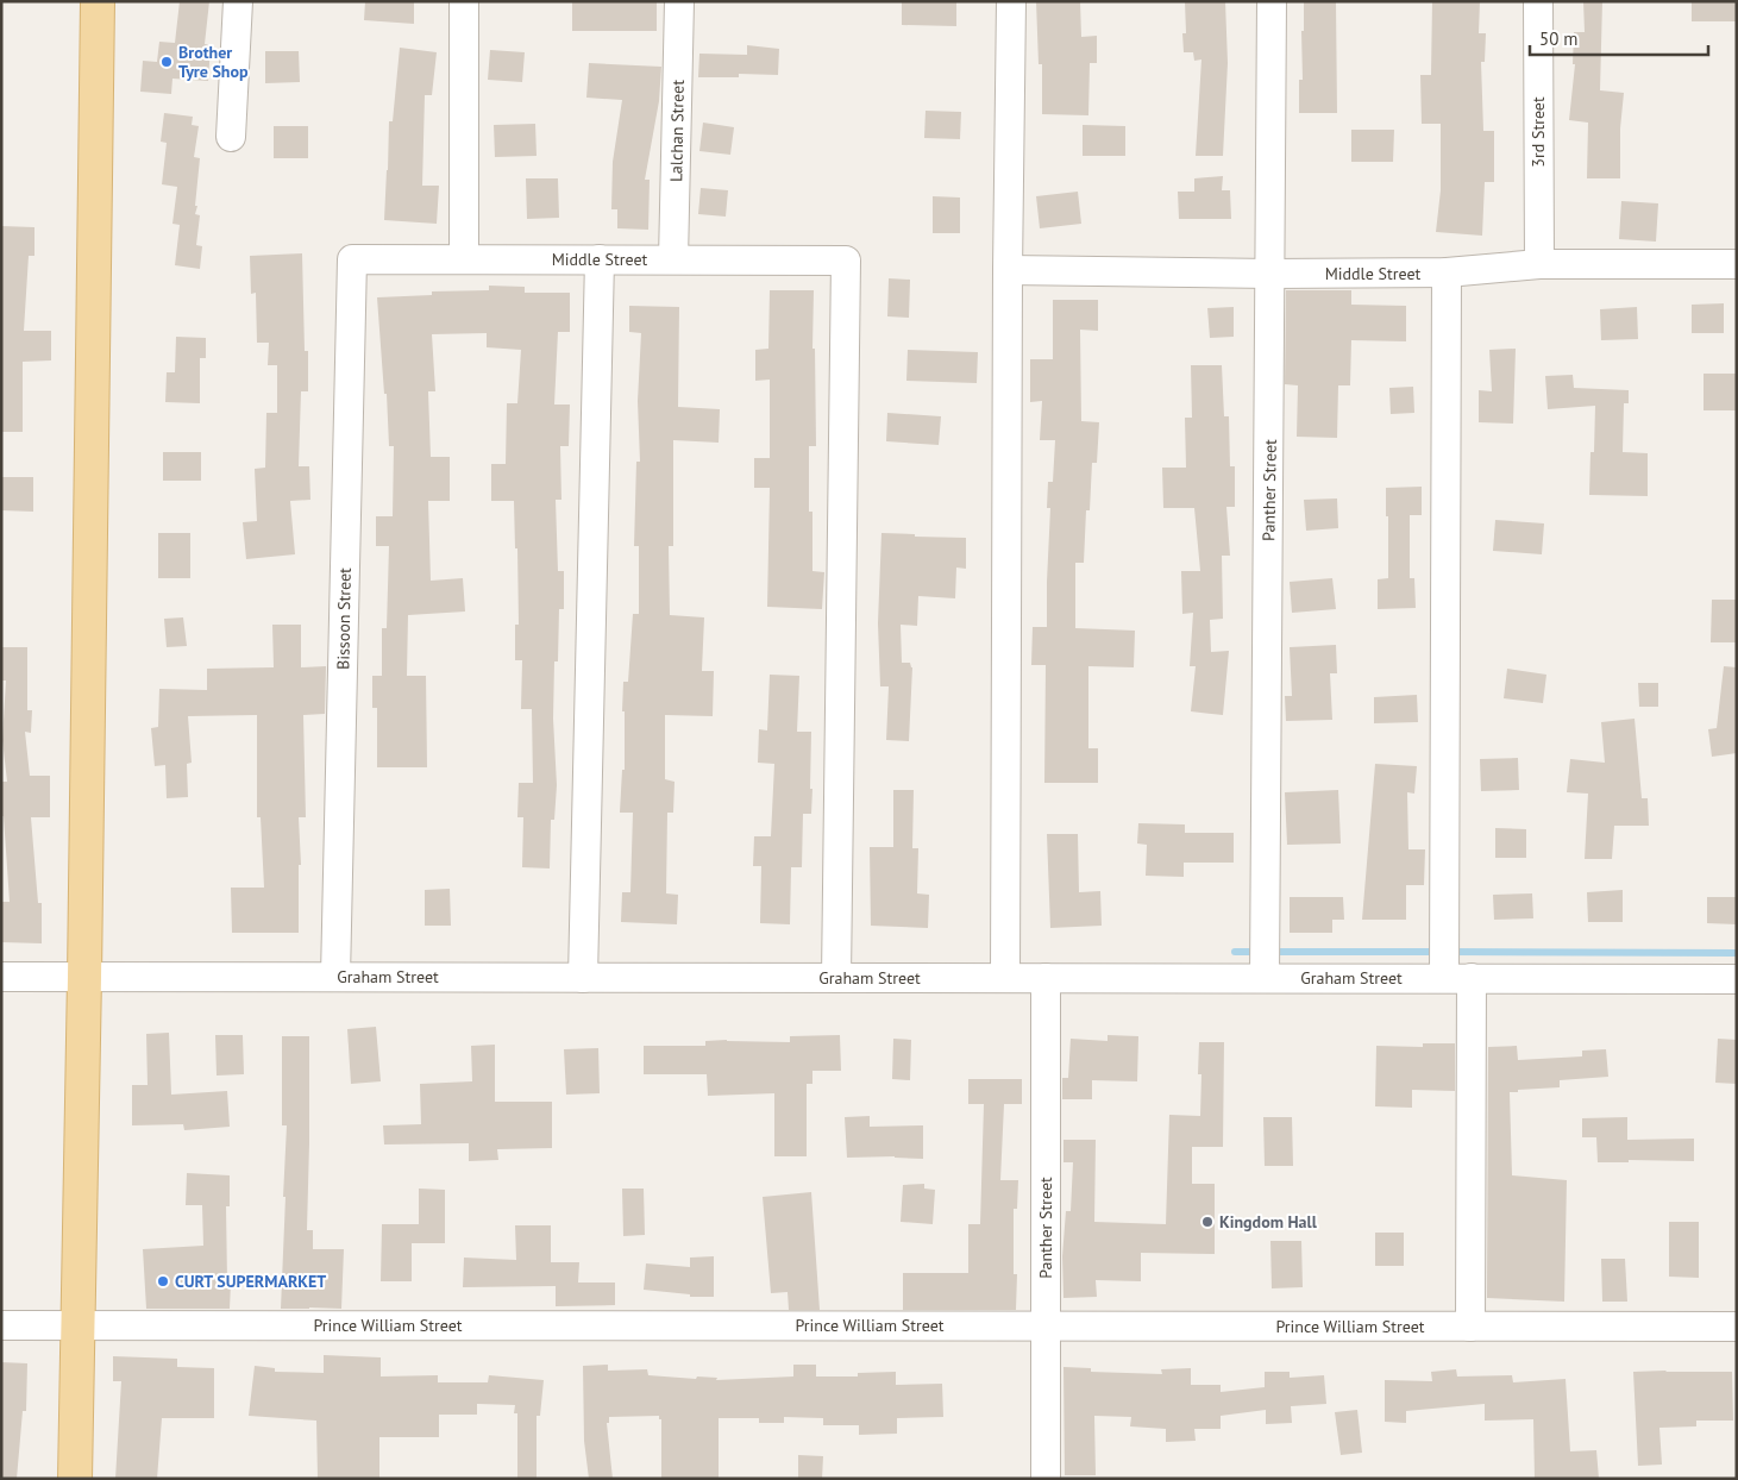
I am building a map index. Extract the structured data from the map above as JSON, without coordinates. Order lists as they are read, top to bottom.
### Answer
{
  "streets": {
    "street": [
      "Lalchan Street",
      "3rd Street",
      "Middle Street",
      "Panther Street",
      "Bissoon Street",
      "Graham Street",
      "Prince William Street"
    ]
  },
  "crossings": [
    ["Lalchan Street", "Middle Street"],
    ["3rd Street", "Middle Street"],
    ["Middle Street", "Panther Street"],
    ["Middle Street", "Bissoon Street"],
    ["Middle Street", "Graham Street"],
    ["Panther Street", "Graham Street"],
    ["Panther Street", "Prince William Street"],
    ["Bissoon Street", "Graham Street"]
  ],
  "places": ["Brother Tyre Shop", "Kingdom Hall", "CURT SUPERMARKET"],
  "scale_bar": "50 m"
}
